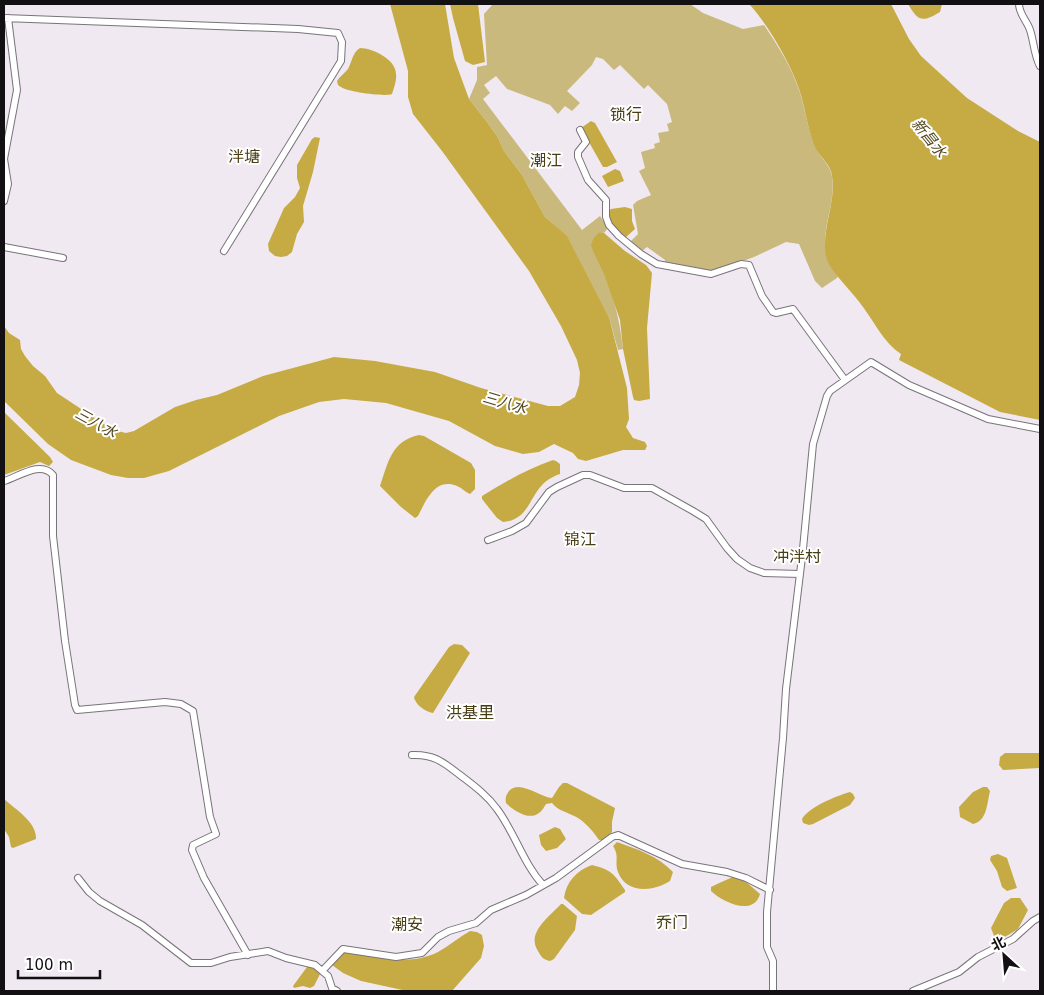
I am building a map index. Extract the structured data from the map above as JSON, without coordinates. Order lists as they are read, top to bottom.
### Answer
{
  "districts": [
    "锁行",
    "泮塘",
    "潮江",
    "锦江",
    "冲泮村",
    "洪基里",
    "乔门",
    "潮安"
  ],
  "water": ["新昌水", "三八水"],
  "scale_bar": "100 m",
  "north": "top left"
}
